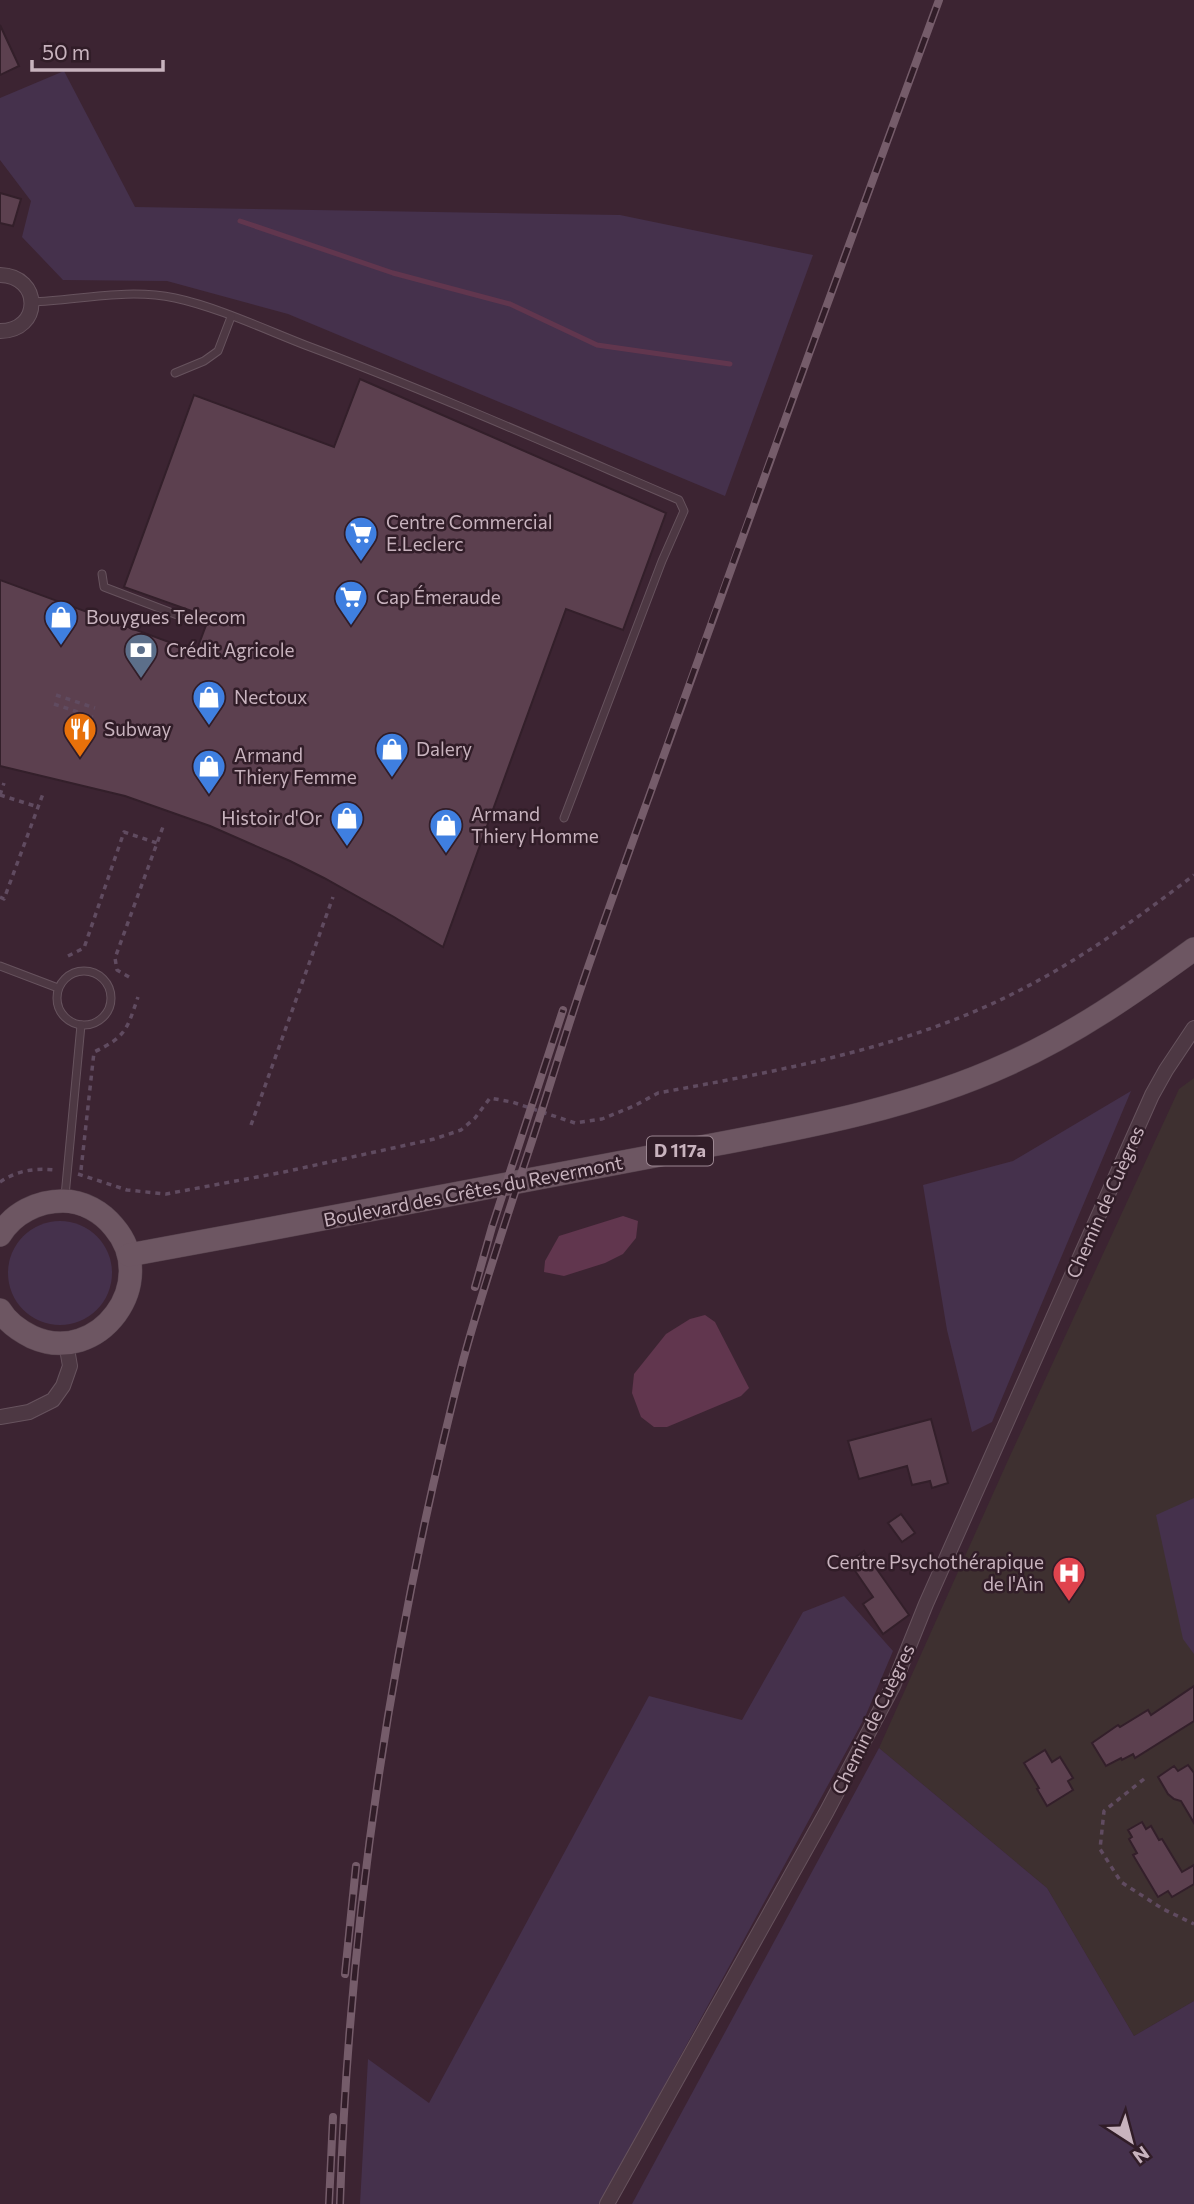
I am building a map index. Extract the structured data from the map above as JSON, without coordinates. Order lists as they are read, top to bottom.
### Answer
{
  "streets": {
    "main road": ["D 117a", "Boulevard des Crêtes du Revermont"],
    "street": ["Chemin de Cuègres"]
  },
  "places": {
    "supermarket": ["Centre Commercial E.Leclerc", "Cap Émeraude"],
    "shop": [
      "Bouygues Telecom",
      "Nectoux",
      "Dalery",
      "Armand Thiery Femme",
      "Histoir d'Or",
      "Armand Thiery Homme"
    ],
    "bank": ["Crédit Agricole"],
    "restaurant": ["Subway"],
    "hospital": ["Centre Psychothérapique de l'Ain"]
  },
  "scale_bar": "50 m",
  "north": "bottom right"
}
